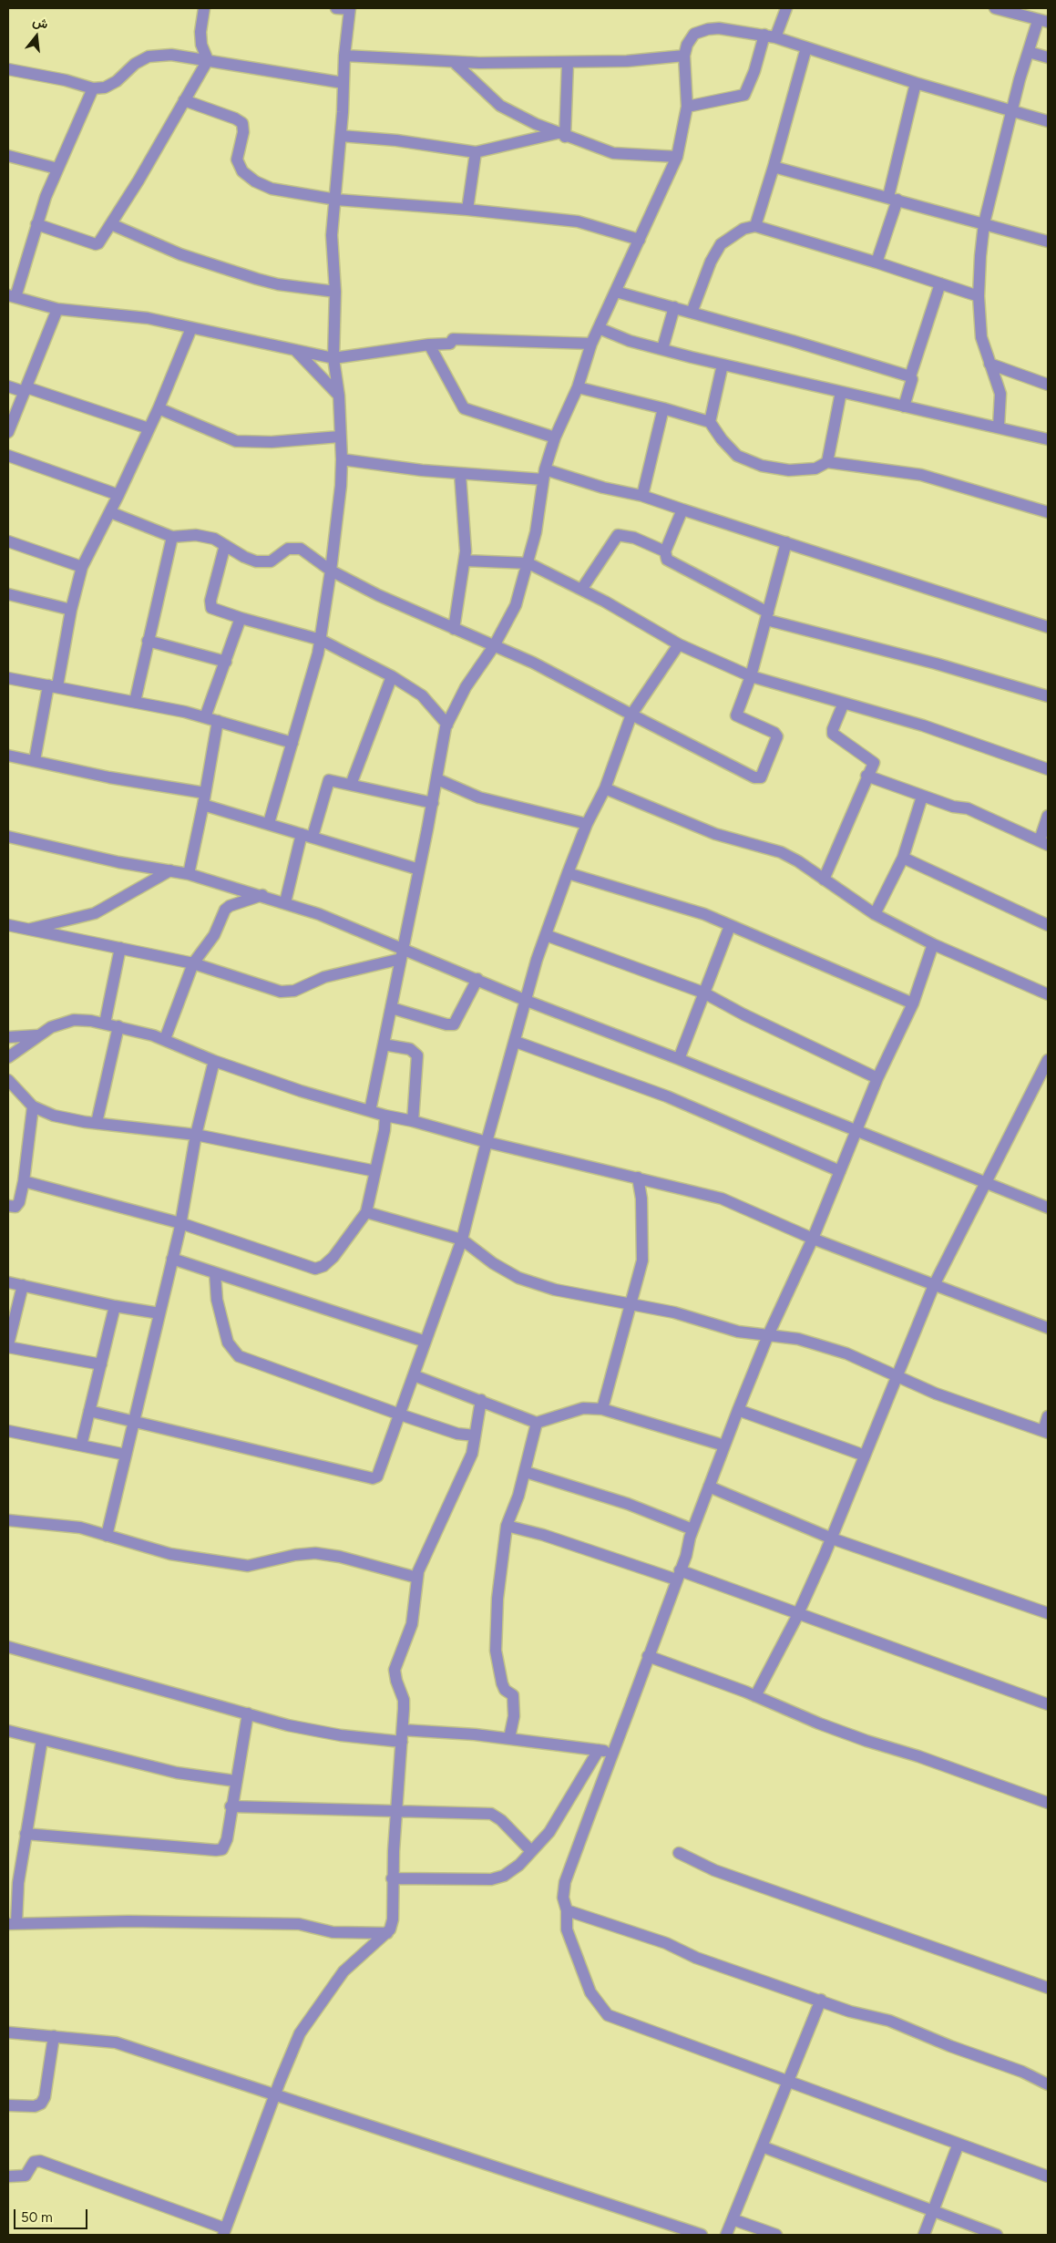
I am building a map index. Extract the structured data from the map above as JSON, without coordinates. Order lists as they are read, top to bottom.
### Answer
{
  "scale_bar": "50 m",
  "north": "top"
}
